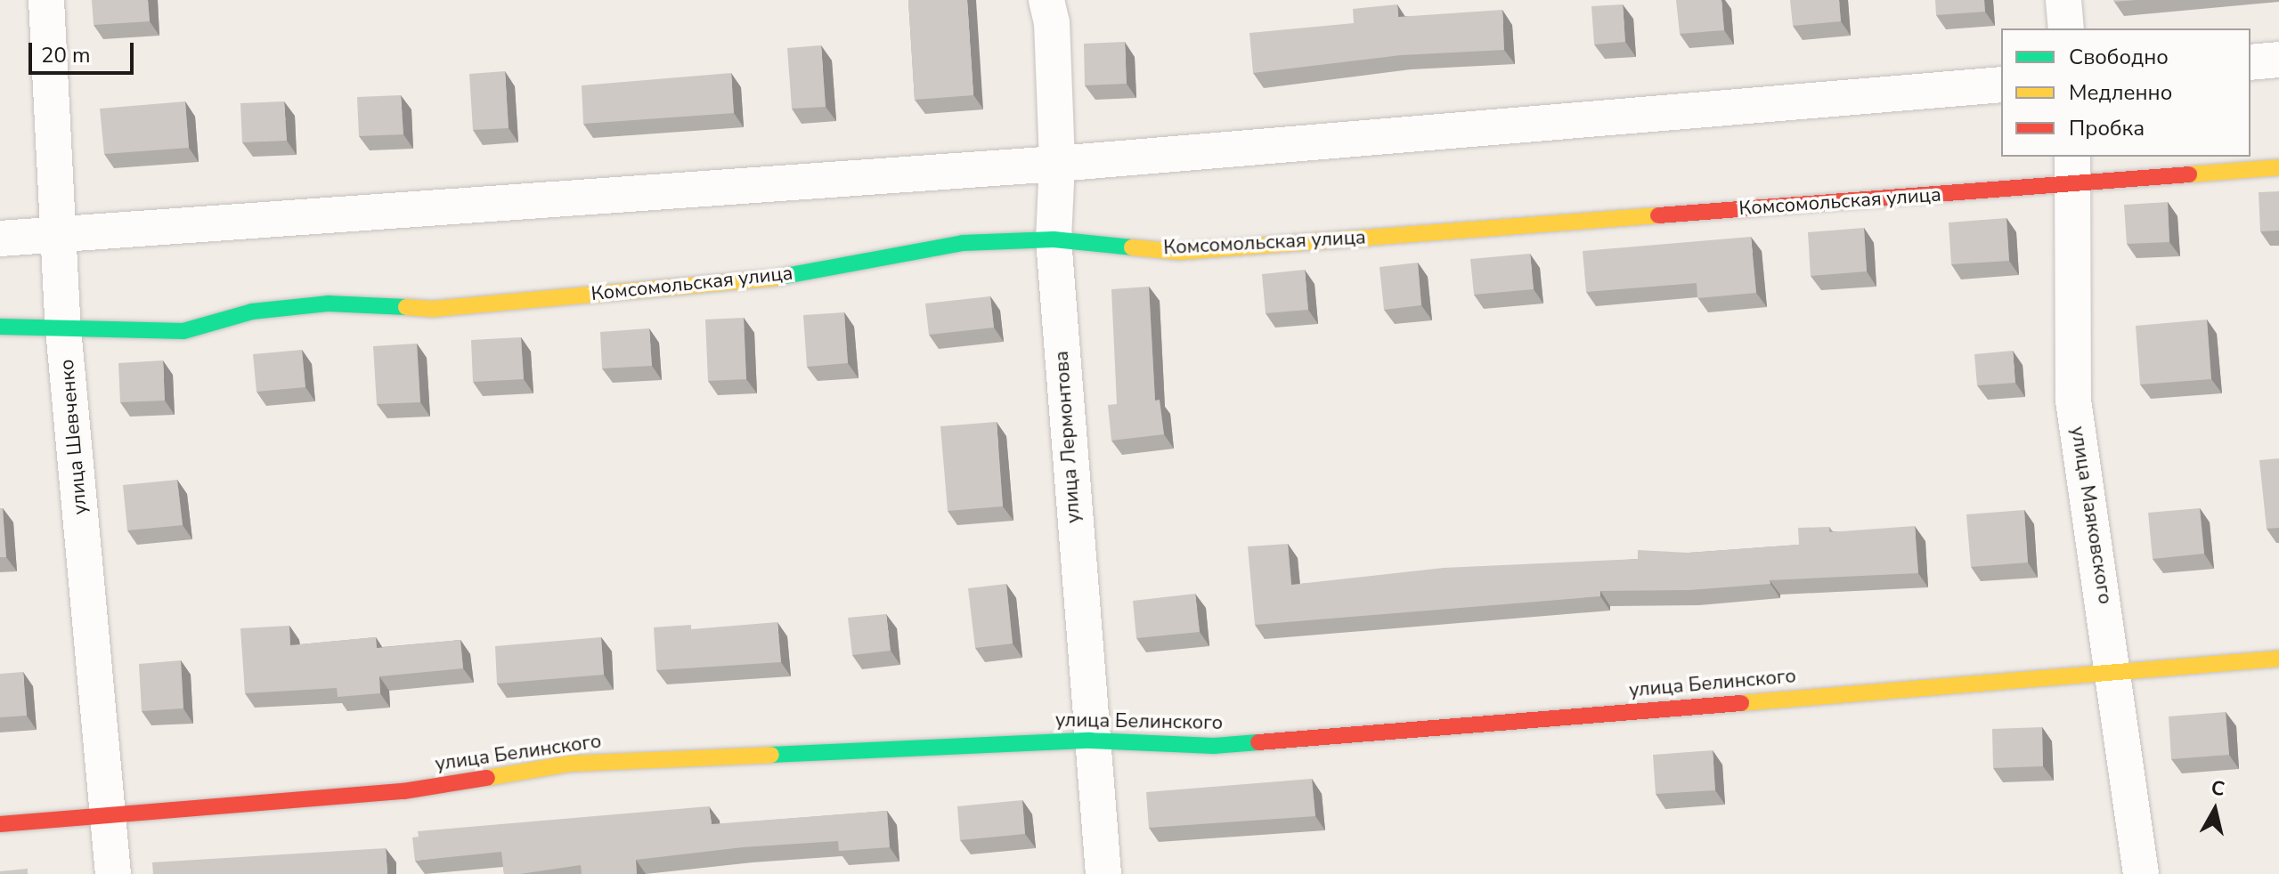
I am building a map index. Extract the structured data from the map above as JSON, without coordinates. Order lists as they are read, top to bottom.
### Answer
{
  "streets": {
    "street": [
      "Комсомольская улица",
      "улица Шевченко",
      "улица Лермонтова",
      "улица Маяковского",
      "улица Белинского"
    ]
  },
  "crossings": [
    ["Комсомольская улица", "улица Шевченко"],
    ["Комсомольская улица", "улица Лермонтова"],
    ["Комсомольская улица", "улица Маяковского"],
    ["улица Шевченко", "улица Белинского"],
    ["улица Лермонтова", "улица Белинского"],
    ["улица Маяковского", "улица Белинского"]
  ],
  "legend": ["Свободно", "Медленно", "Пробка"],
  "scale_bar": "20 m",
  "north": "top"
}
